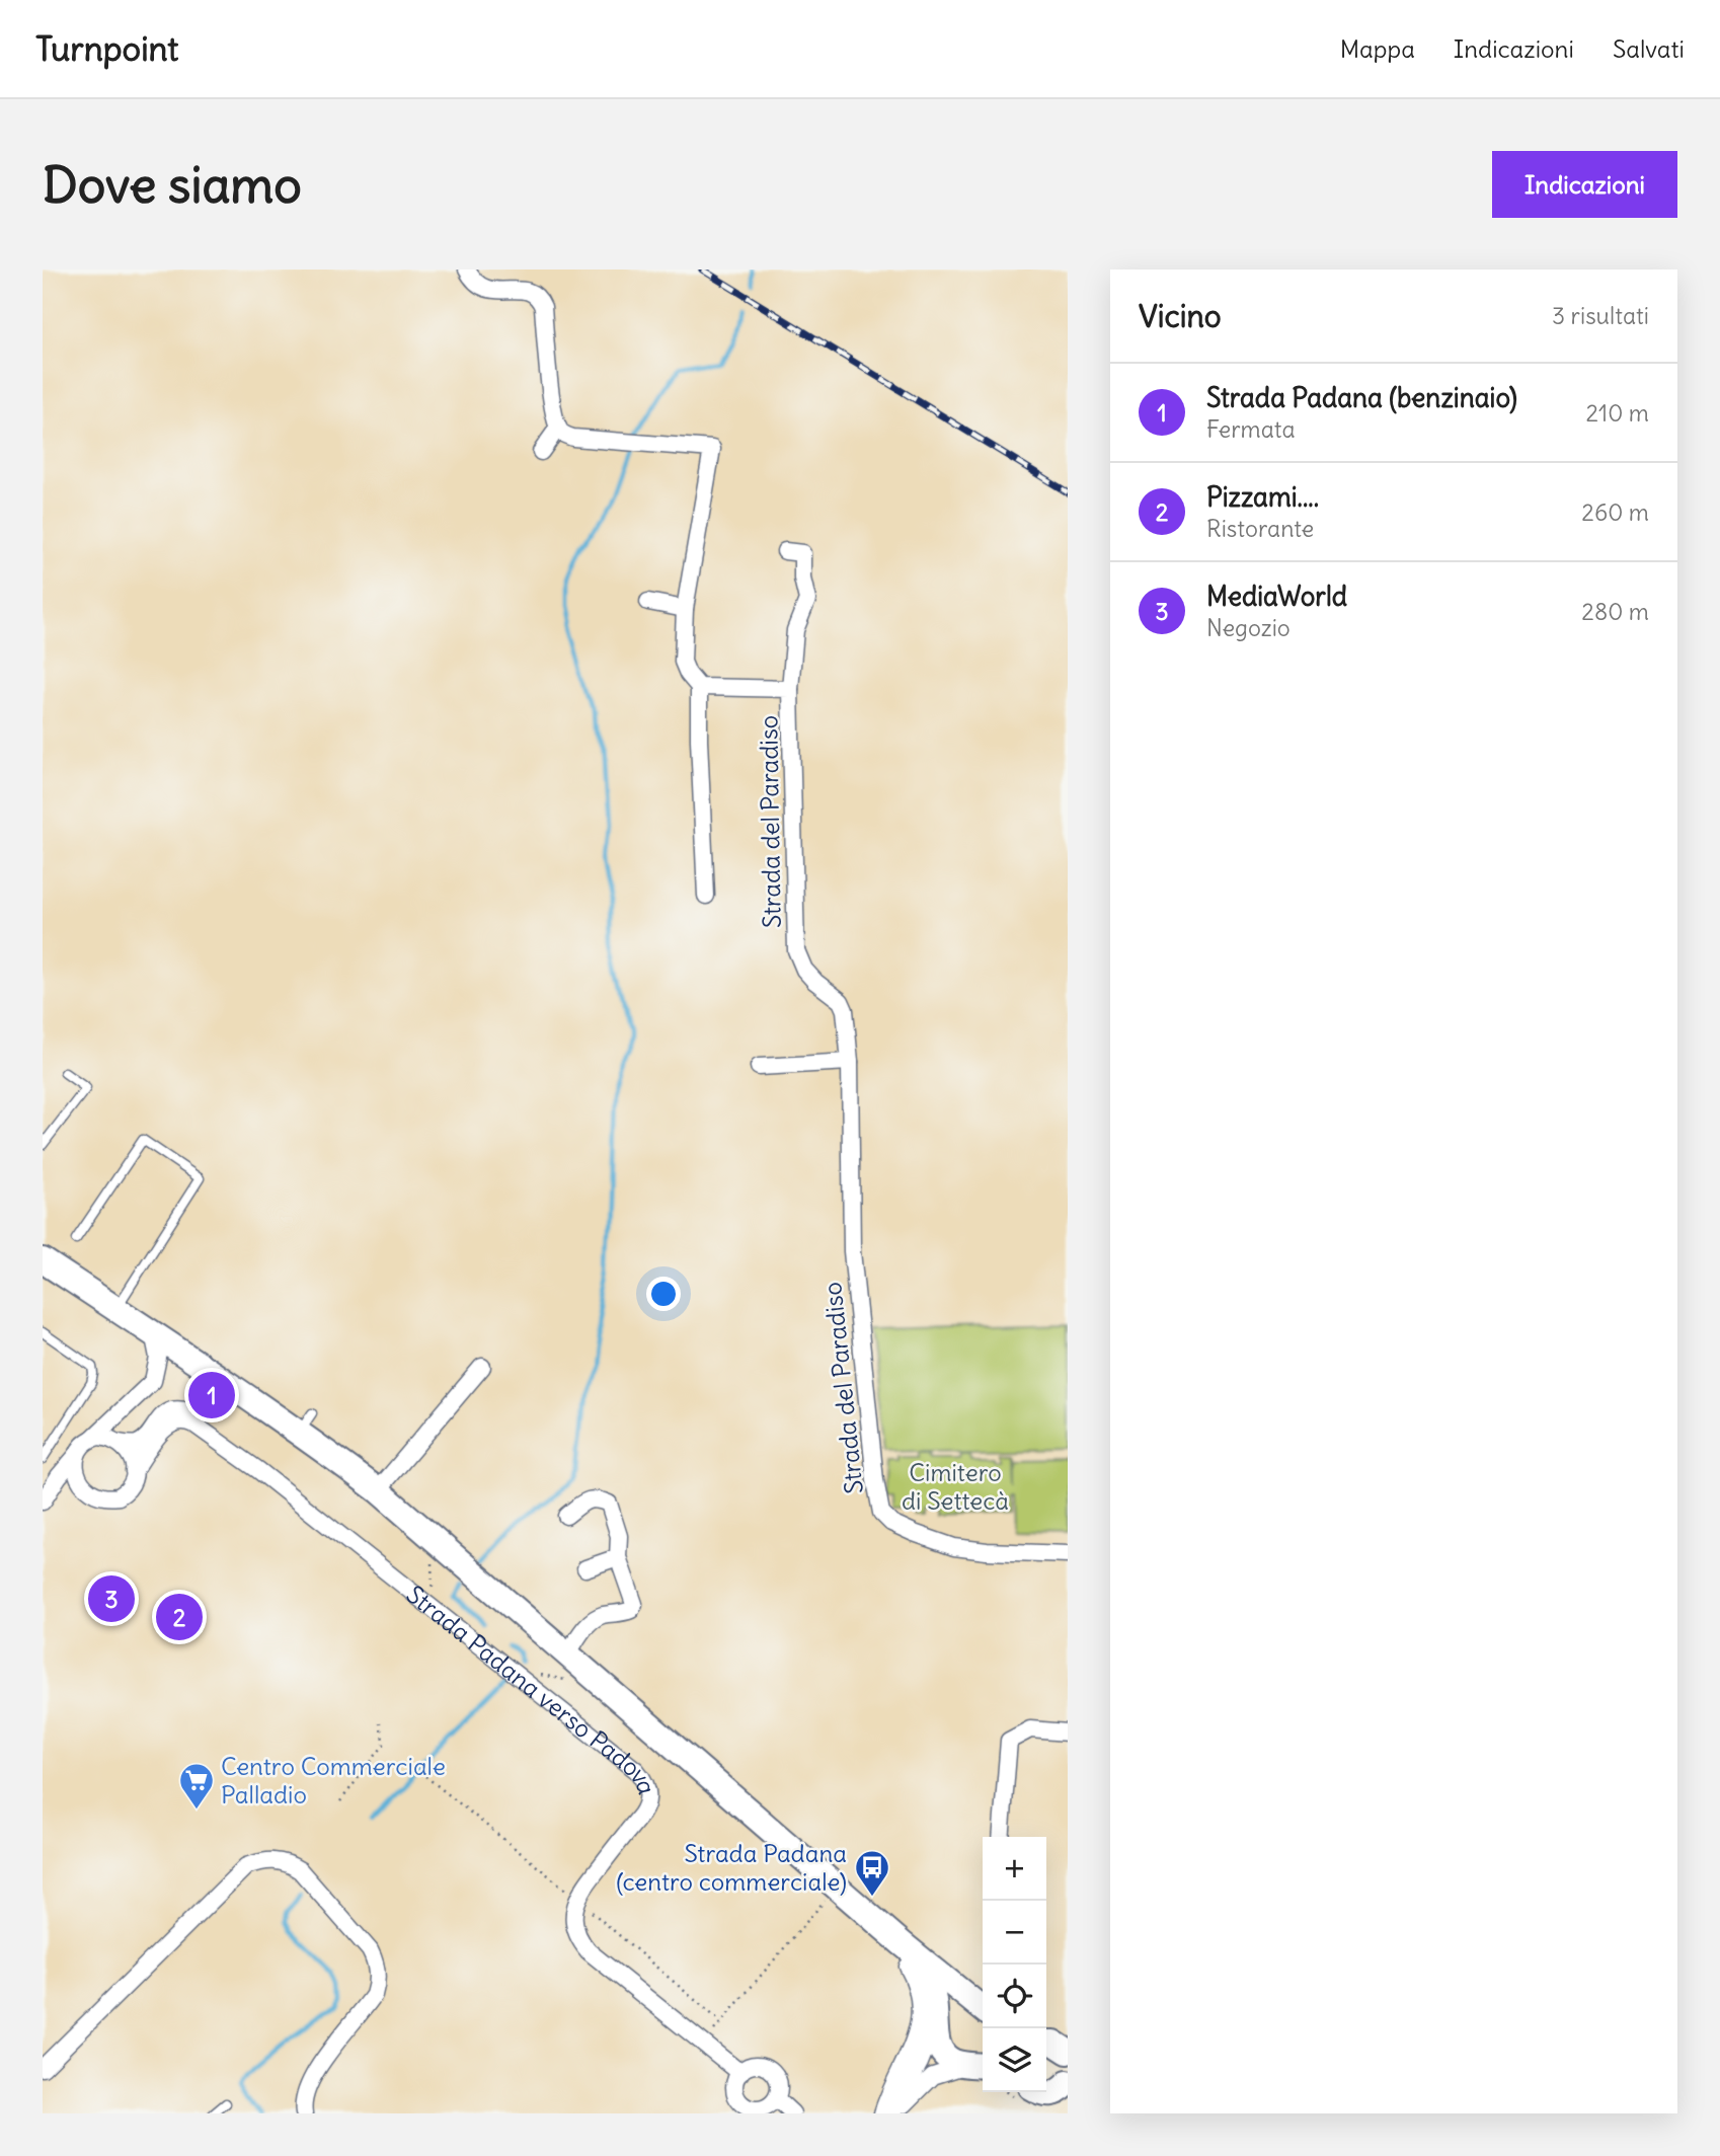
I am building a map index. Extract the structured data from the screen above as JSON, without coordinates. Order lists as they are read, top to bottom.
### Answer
{
  "streets": {
    "street": ["Strada del Paradiso", "Strada Padana verso Padova"]
  },
  "parks": ["Cimitero di Settecà"],
  "places": {
    "supermarket": ["Centro Commerciale Palladio"],
    "bus stop": ["Strada Padana (centro commerciale)"]
  },
  "page": {
    "header": "Turnpoint",
    "nav": ["Mappa", "Indicazioni", "Salvati"],
    "buttons": "Indicazioni",
    "title": "Dove siamo",
    "heading": ["Vicino", "3 risultati"],
    "list": [
      {
        "mark": "1",
        "name": "Strada Padana (benzinaio)",
        "note": "Fermata",
        "value": "210 m"
      },
      {
        "mark": "2",
        "name": "Pizzami....",
        "note": "Ristorante",
        "value": "260 m"
      },
      {
        "mark": "3",
        "name": "MediaWorld",
        "note": "Negozio",
        "value": "280 m"
      }
    ],
    "pins": ["1", "3", "2"],
    "map_buttons": ["+", "−"]
  }
}
